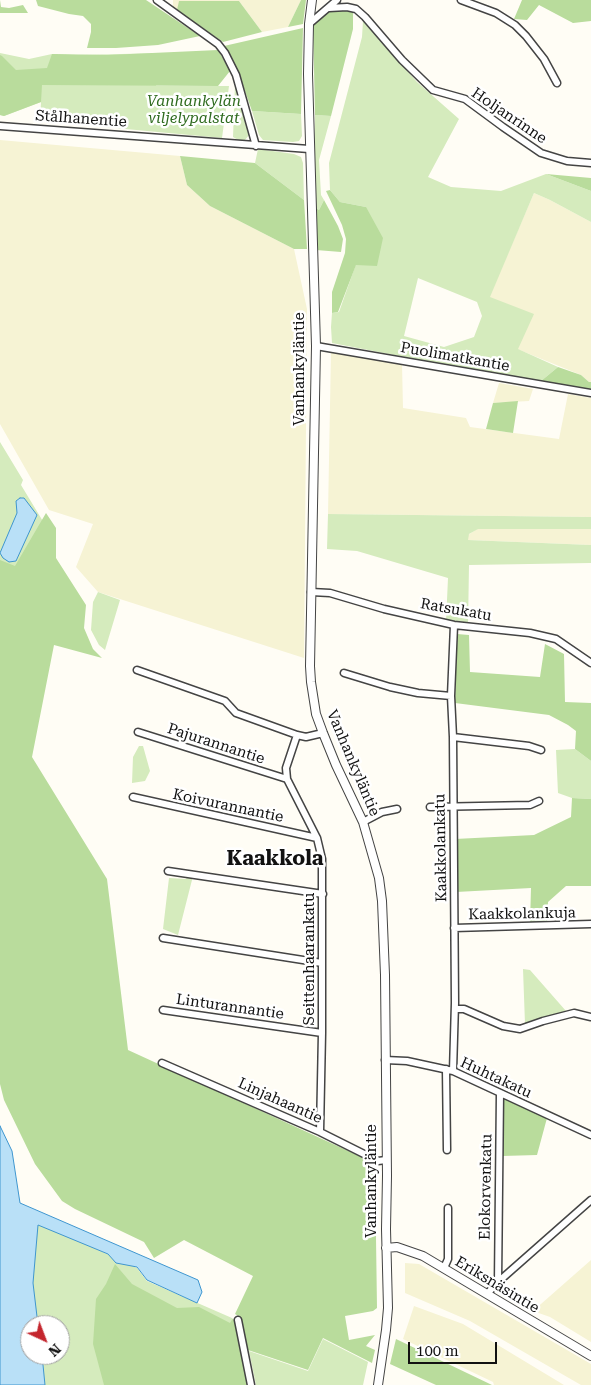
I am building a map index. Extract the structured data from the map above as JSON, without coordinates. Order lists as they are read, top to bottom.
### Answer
{
  "streets": {
    "street": [
      "Holjanrinne",
      "Stålhanentie",
      "Puolimatkantie",
      "Vanhankyläntie",
      "Ratsukatu",
      "Pajurannantie",
      "Koivurannantie",
      "Kaakkolankatu",
      "Kaakkolankuja",
      "Seittenhaarankatu",
      "Linturannantie",
      "Huhtakatu",
      "Linjahaantie",
      "Elokorvenkatu",
      "Eriksnäsintie"
    ]
  },
  "crossings": [
    ["Stålhanentie", "Vanhankyläntie"],
    ["Puolimatkantie", "Vanhankyläntie"],
    ["Vanhankyläntie", "Ratsukatu"],
    ["Vanhankyläntie", "Huhtakatu"],
    ["Vanhankyläntie", "Linjahaantie"],
    ["Vanhankyläntie", "Eriksnäsintie"],
    ["Ratsukatu", "Kaakkolankatu"],
    ["Pajurannantie", "Seittenhaarankatu"],
    ["Koivurannantie", "Seittenhaarankatu"],
    ["Kaakkolankatu", "Kaakkolankuja"],
    ["Kaakkolankatu", "Huhtakatu"],
    ["Seittenhaarankatu", "Linturannantie"],
    ["Seittenhaarankatu", "Linjahaantie"],
    ["Huhtakatu", "Elokorvenkatu"]
  ],
  "districts": ["Kaakkola"],
  "parks": ["Vanhankylän viljelypalstat"],
  "scale_bar": "100 m",
  "north": "bottom right"
}
